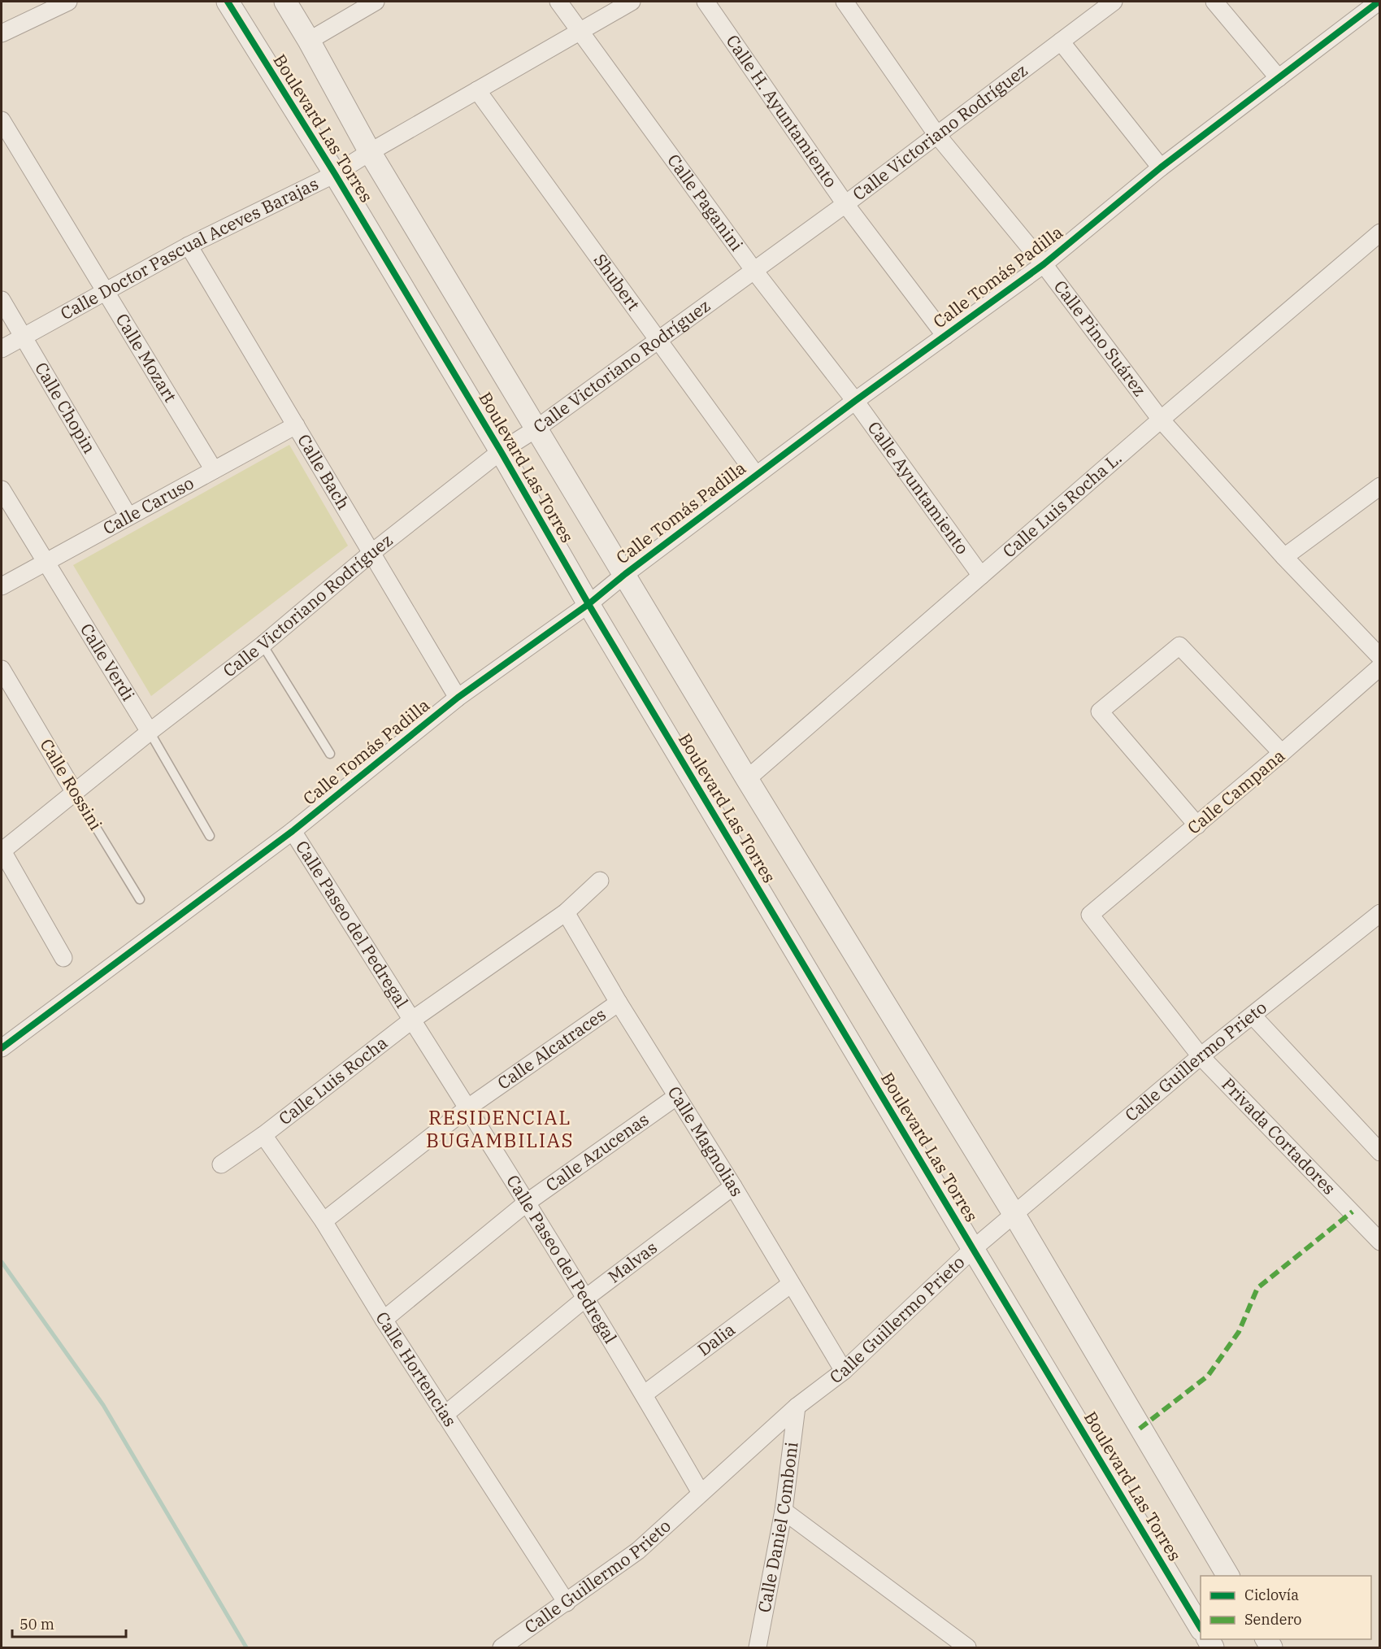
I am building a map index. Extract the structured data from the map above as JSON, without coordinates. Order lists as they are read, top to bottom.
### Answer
{
  "streets": {
    "street": [
      "Calle H. Ayuntamiento",
      "Boulevard Las Torres",
      "Calle Victoriano Rodríguez",
      "Calle Paganini",
      "Calle Doctor Pascual Aceves Barajas",
      "Calle Tomás Padilla",
      "Shubert",
      "Calle Pino Suárez",
      "Calle Mozart",
      "Calle Chopin",
      "Calle Bach",
      "Calle Ayuntamiento",
      "Calle Luis Rocha L.",
      "Calle Caruso",
      "Calle Verdi",
      "Calle Rossini",
      "Calle Campana",
      "Calle Paseo del Pedregal",
      "Calle Alcatraces",
      "Calle Guillermo Prieto",
      "Calle Luis Rocha",
      "Privada Cortadores",
      "Calle Magnolias",
      "Calle Azucenas",
      "Malvas",
      "Dalia",
      "Calle Hortencias",
      "Calle Daniel Comboni"
    ]
  },
  "crossings": [
    ["Calle H. Ayuntamiento", "Calle Victoriano Rodríguez"],
    ["Calle H. Ayuntamiento", "Calle Tomás Padilla"],
    ["Boulevard Las Torres", "Calle Victoriano Rodríguez"],
    ["Boulevard Las Torres", "Calle Doctor Pascual Aceves Barajas"],
    ["Boulevard Las Torres", "Calle Tomás Padilla"],
    ["Boulevard Las Torres", "Calle Luis Rocha L."],
    ["Boulevard Las Torres", "Calle Guillermo Prieto"],
    ["Calle Victoriano Rodríguez", "Calle Paganini"],
    ["Calle Victoriano Rodríguez", "Shubert"],
    ["Calle Victoriano Rodríguez", "Calle Pino Suárez"],
    ["Calle Victoriano Rodríguez", "Calle Bach"],
    ["Calle Victoriano Rodríguez", "Calle Verdi"],
    ["Calle Victoriano Rodríguez", "Calle Rossini"],
    ["Calle Paganini", "Calle Doctor Pascual Aceves Barajas"],
    ["Calle Paganini", "Calle Tomás Padilla"],
    ["Calle Paganini", "Calle Ayuntamiento"],
    ["Calle Doctor Pascual Aceves Barajas", "Shubert"],
    ["Calle Doctor Pascual Aceves Barajas", "Calle Mozart"],
    ["Calle Doctor Pascual Aceves Barajas", "Calle Chopin"],
    ["Calle Doctor Pascual Aceves Barajas", "Calle Bach"],
    ["Calle Tomás Padilla", "Shubert"],
    ["Calle Tomás Padilla", "Calle Pino Suárez"],
    ["Calle Tomás Padilla", "Calle Bach"],
    ["Calle Tomás Padilla", "Calle Ayuntamiento"],
    ["Calle Tomás Padilla", "Calle Paseo del Pedregal"],
    ["Calle Pino Suárez", "Calle Luis Rocha L."],
    ["Calle Mozart", "Calle Caruso"],
    ["Calle Chopin", "Calle Caruso"],
    ["Calle Bach", "Calle Caruso"],
    ["Calle Ayuntamiento", "Calle Luis Rocha L."],
    ["Calle Caruso", "Calle Verdi"],
    ["Calle Campana", "Privada Cortadores"],
    ["Calle Paseo del Pedregal", "Calle Alcatraces"],
    ["Calle Paseo del Pedregal", "Calle Guillermo Prieto"],
    ["Calle Paseo del Pedregal", "Calle Luis Rocha"],
    ["Calle Paseo del Pedregal", "Calle Azucenas"],
    ["Calle Paseo del Pedregal", "Malvas"],
    ["Calle Paseo del Pedregal", "Dalia"],
    ["Calle Alcatraces", "Calle Magnolias"],
    ["Calle Alcatraces", "Calle Hortencias"],
    ["Calle Guillermo Prieto", "Privada Cortadores"],
    ["Calle Guillermo Prieto", "Calle Magnolias"],
    ["Calle Guillermo Prieto", "Calle Hortencias"],
    ["Calle Guillermo Prieto", "Calle Daniel Comboni"],
    ["Calle Luis Rocha", "Calle Magnolias"],
    ["Calle Luis Rocha", "Calle Hortencias"],
    ["Calle Magnolias", "Calle Azucenas"],
    ["Calle Magnolias", "Malvas"],
    ["Calle Magnolias", "Dalia"],
    ["Calle Azucenas", "Calle Hortencias"],
    ["Malvas", "Calle Hortencias"]
  ],
  "districts": ["RESIDENCIAL BUGAMBILIAS"],
  "legend": ["Ciclovía", "Sendero"],
  "scale_bar": "50 m"
}
